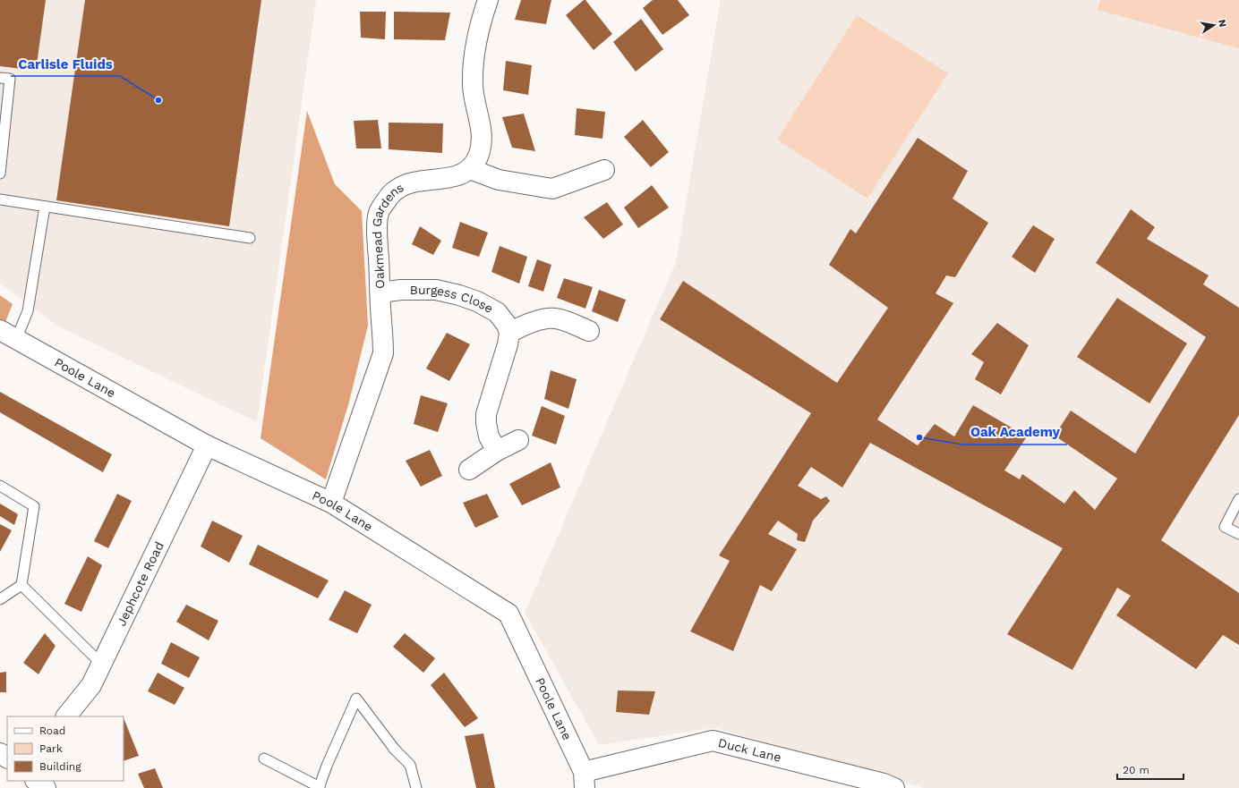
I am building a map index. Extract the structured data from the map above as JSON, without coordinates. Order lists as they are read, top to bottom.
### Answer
{
  "streets": {
    "street": [
      "Oakmead Gardens",
      "Burgess Close",
      "Poole Lane",
      "Jephcote Road",
      "Duck Lane"
    ]
  },
  "crossings": [
    ["Oakmead Gardens", "Burgess Close"],
    ["Oakmead Gardens", "Poole Lane"],
    ["Poole Lane", "Jephcote Road"],
    ["Poole Lane", "Duck Lane"]
  ],
  "places": ["Carlisle Fluids", "Oak Academy"],
  "legend": ["Road", "Park", "Building"],
  "scale_bar": "20 m",
  "north": "right"
}
